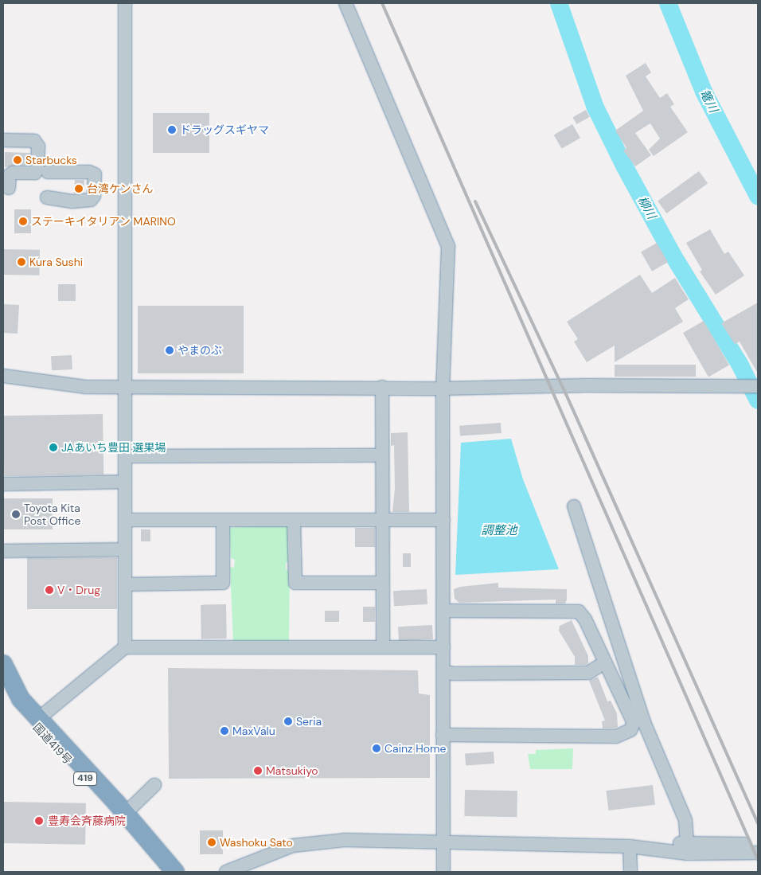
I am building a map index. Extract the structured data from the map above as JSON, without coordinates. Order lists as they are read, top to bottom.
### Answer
{
  "streets": {
    "highway": ["国道419号", "419"]
  },
  "water": ["篭川", "柳川", "調整池"],
  "places": [
    "ドラッグスギヤマ",
    "Starbucks",
    "台湾ケンさん",
    "ステーキイタリアン MARINO",
    "Kura Sushi",
    "やまのぶ",
    "JAあいち豊田 選果場",
    "Toyota Kita Post Office",
    "V・Drug",
    "Seria",
    "MaxValu",
    "Cainz Home",
    "Matsukiyo",
    "豊寿会斉藤病院",
    "Washoku Sato"
  ]
}
